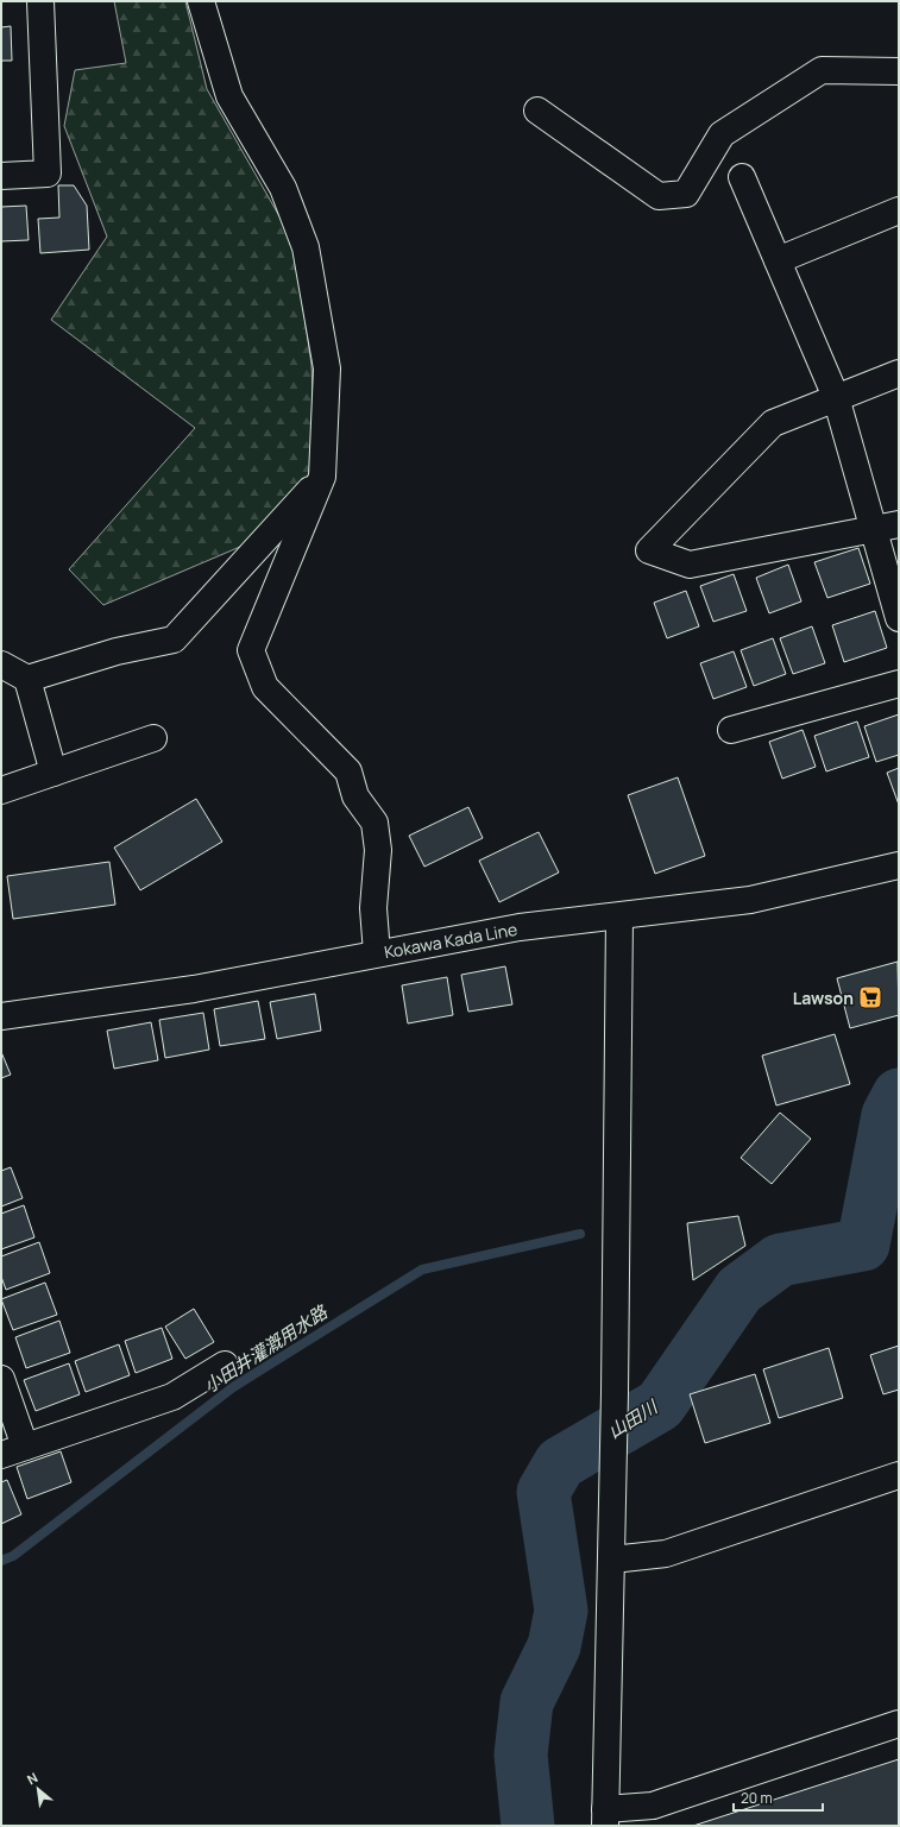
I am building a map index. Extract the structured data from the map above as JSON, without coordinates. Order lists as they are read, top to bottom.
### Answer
{
  "streets": {
    "street": ["Kokawa Kada Line"]
  },
  "water": ["小田井灌漑用水路", "山田川"],
  "places": {
    "supermarket": ["Lawson"]
  },
  "scale_bar": "20 m",
  "north": "top left"
}
